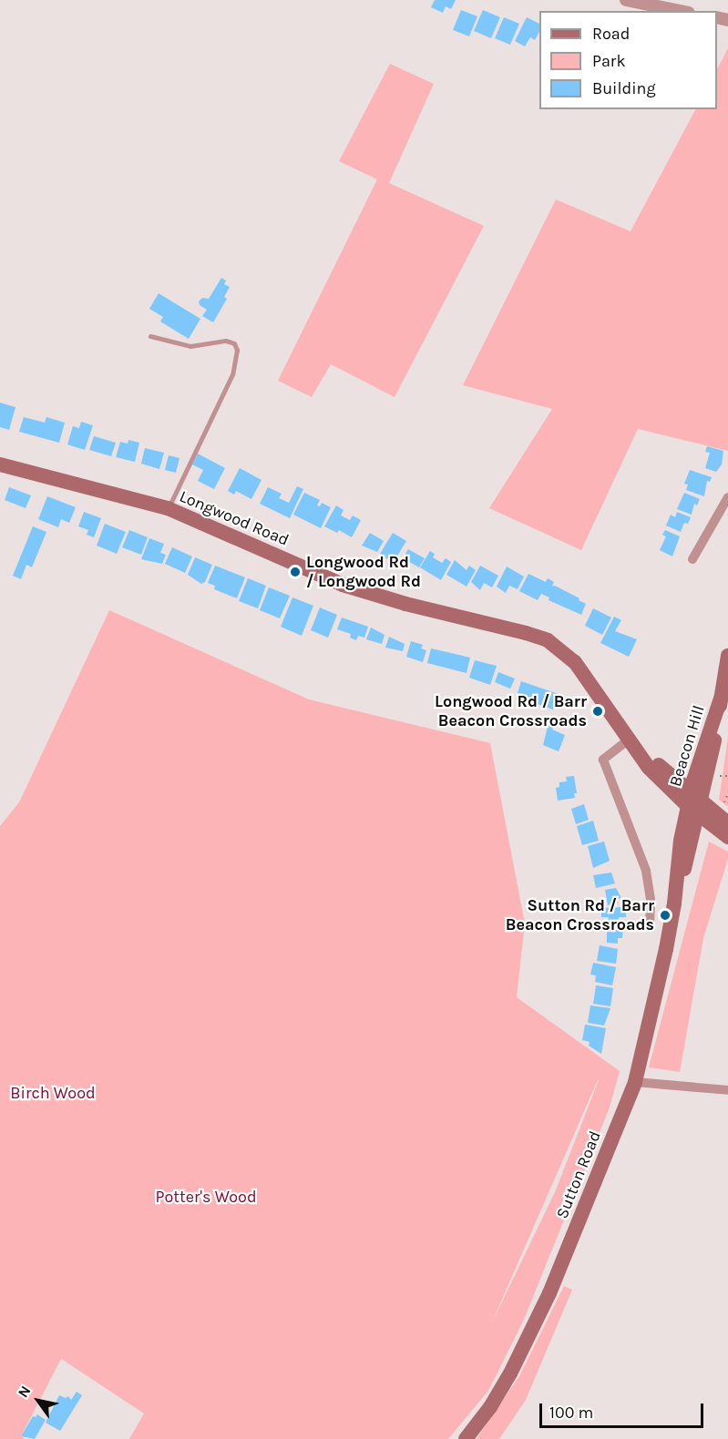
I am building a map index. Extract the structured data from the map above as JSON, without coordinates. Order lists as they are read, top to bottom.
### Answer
{
  "streets": {
    "main road": ["Longwood Road", "Beacon Hill", "Sutton Road"]
  },
  "crossings": [
    ["Longwood Road", "Beacon Hill"],
    ["Longwood Road", "Sutton Road"],
    ["Beacon Hill", "Sutton Road"]
  ],
  "parks": ["Birch Wood", "Potter's Wood"],
  "places": ["Longwood Rd / Longwood Rd", "Longwood Rd / Barr Beacon Crossroads", "Sutton Rd / Barr Beacon Crossroads"],
  "legend": ["Road", "Park", "Building"],
  "scale_bar": "100 m",
  "north": "top left"
}
